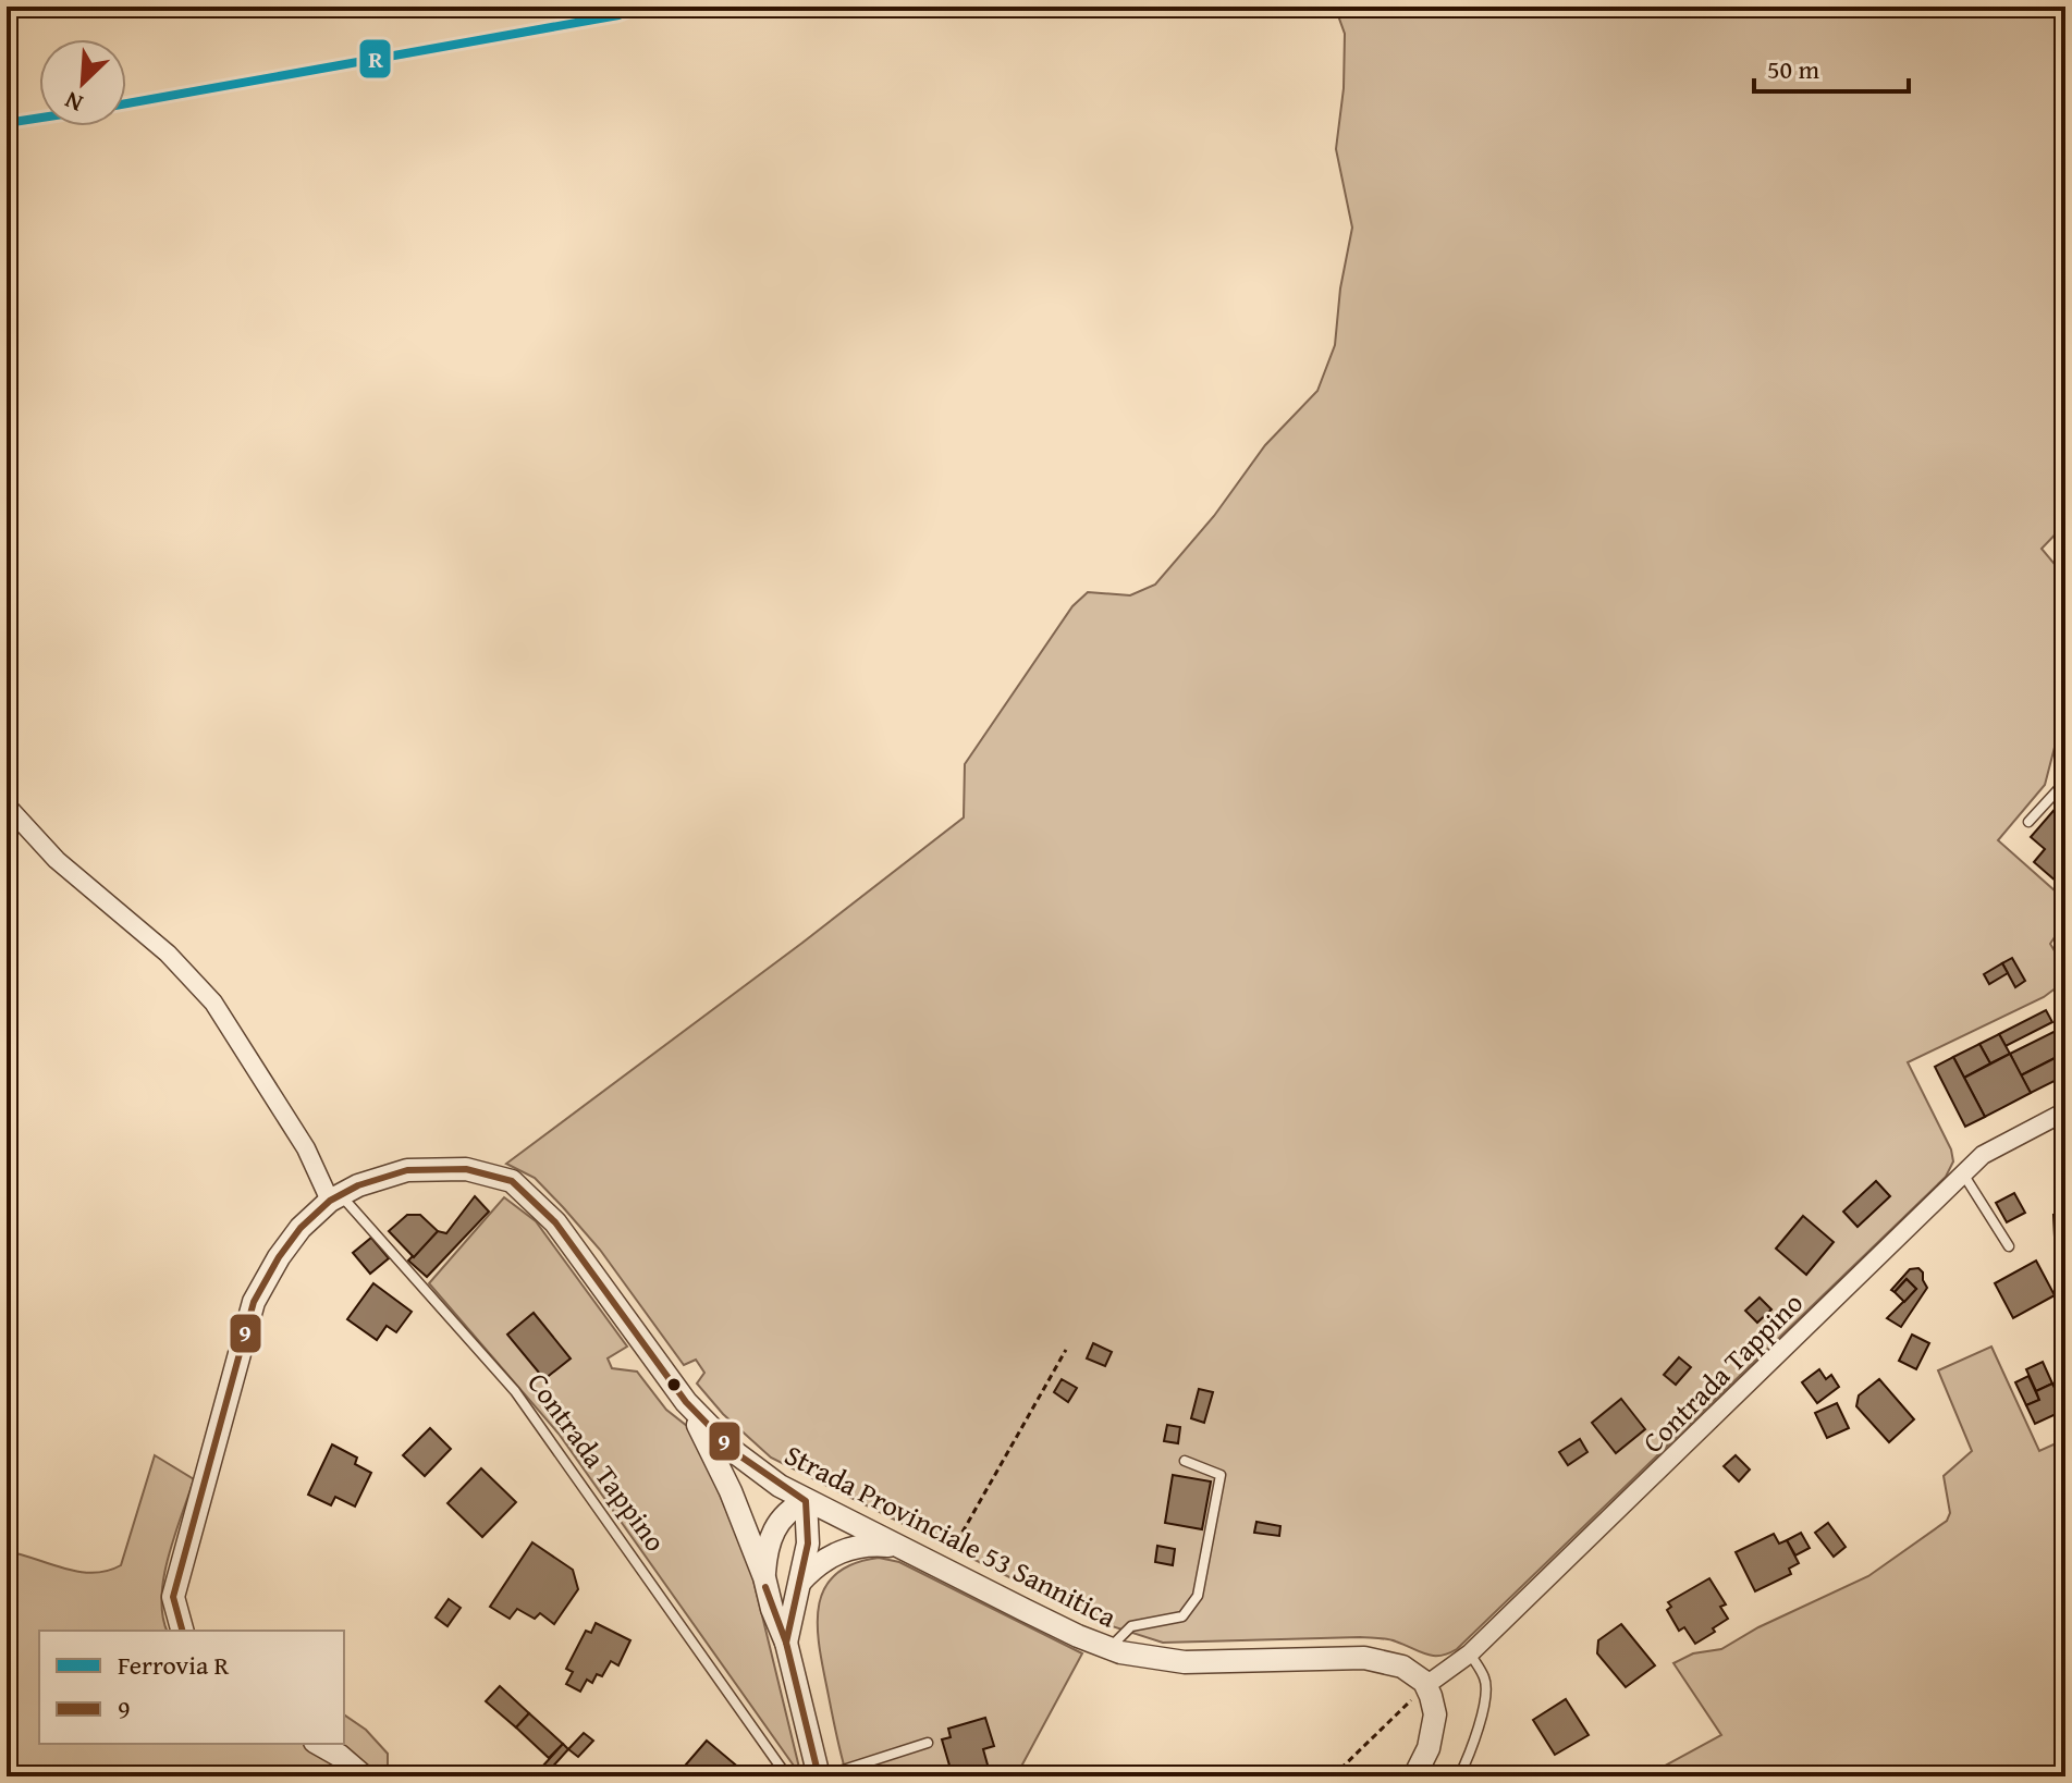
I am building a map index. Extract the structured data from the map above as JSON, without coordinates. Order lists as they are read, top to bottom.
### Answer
{
  "streets": {
    "street": ["Contrada Tappino", "Strada Provinciale 53 Sannitica"]
  },
  "crossings": [
    ["Contrada Tappino", "Strada Provinciale 53 Sannitica"]
  ],
  "lines": ["rail line R", "transit line 9"],
  "legend": ["Ferrovia R", "9"],
  "scale_bar": "50 m",
  "north": "bottom left"
}
